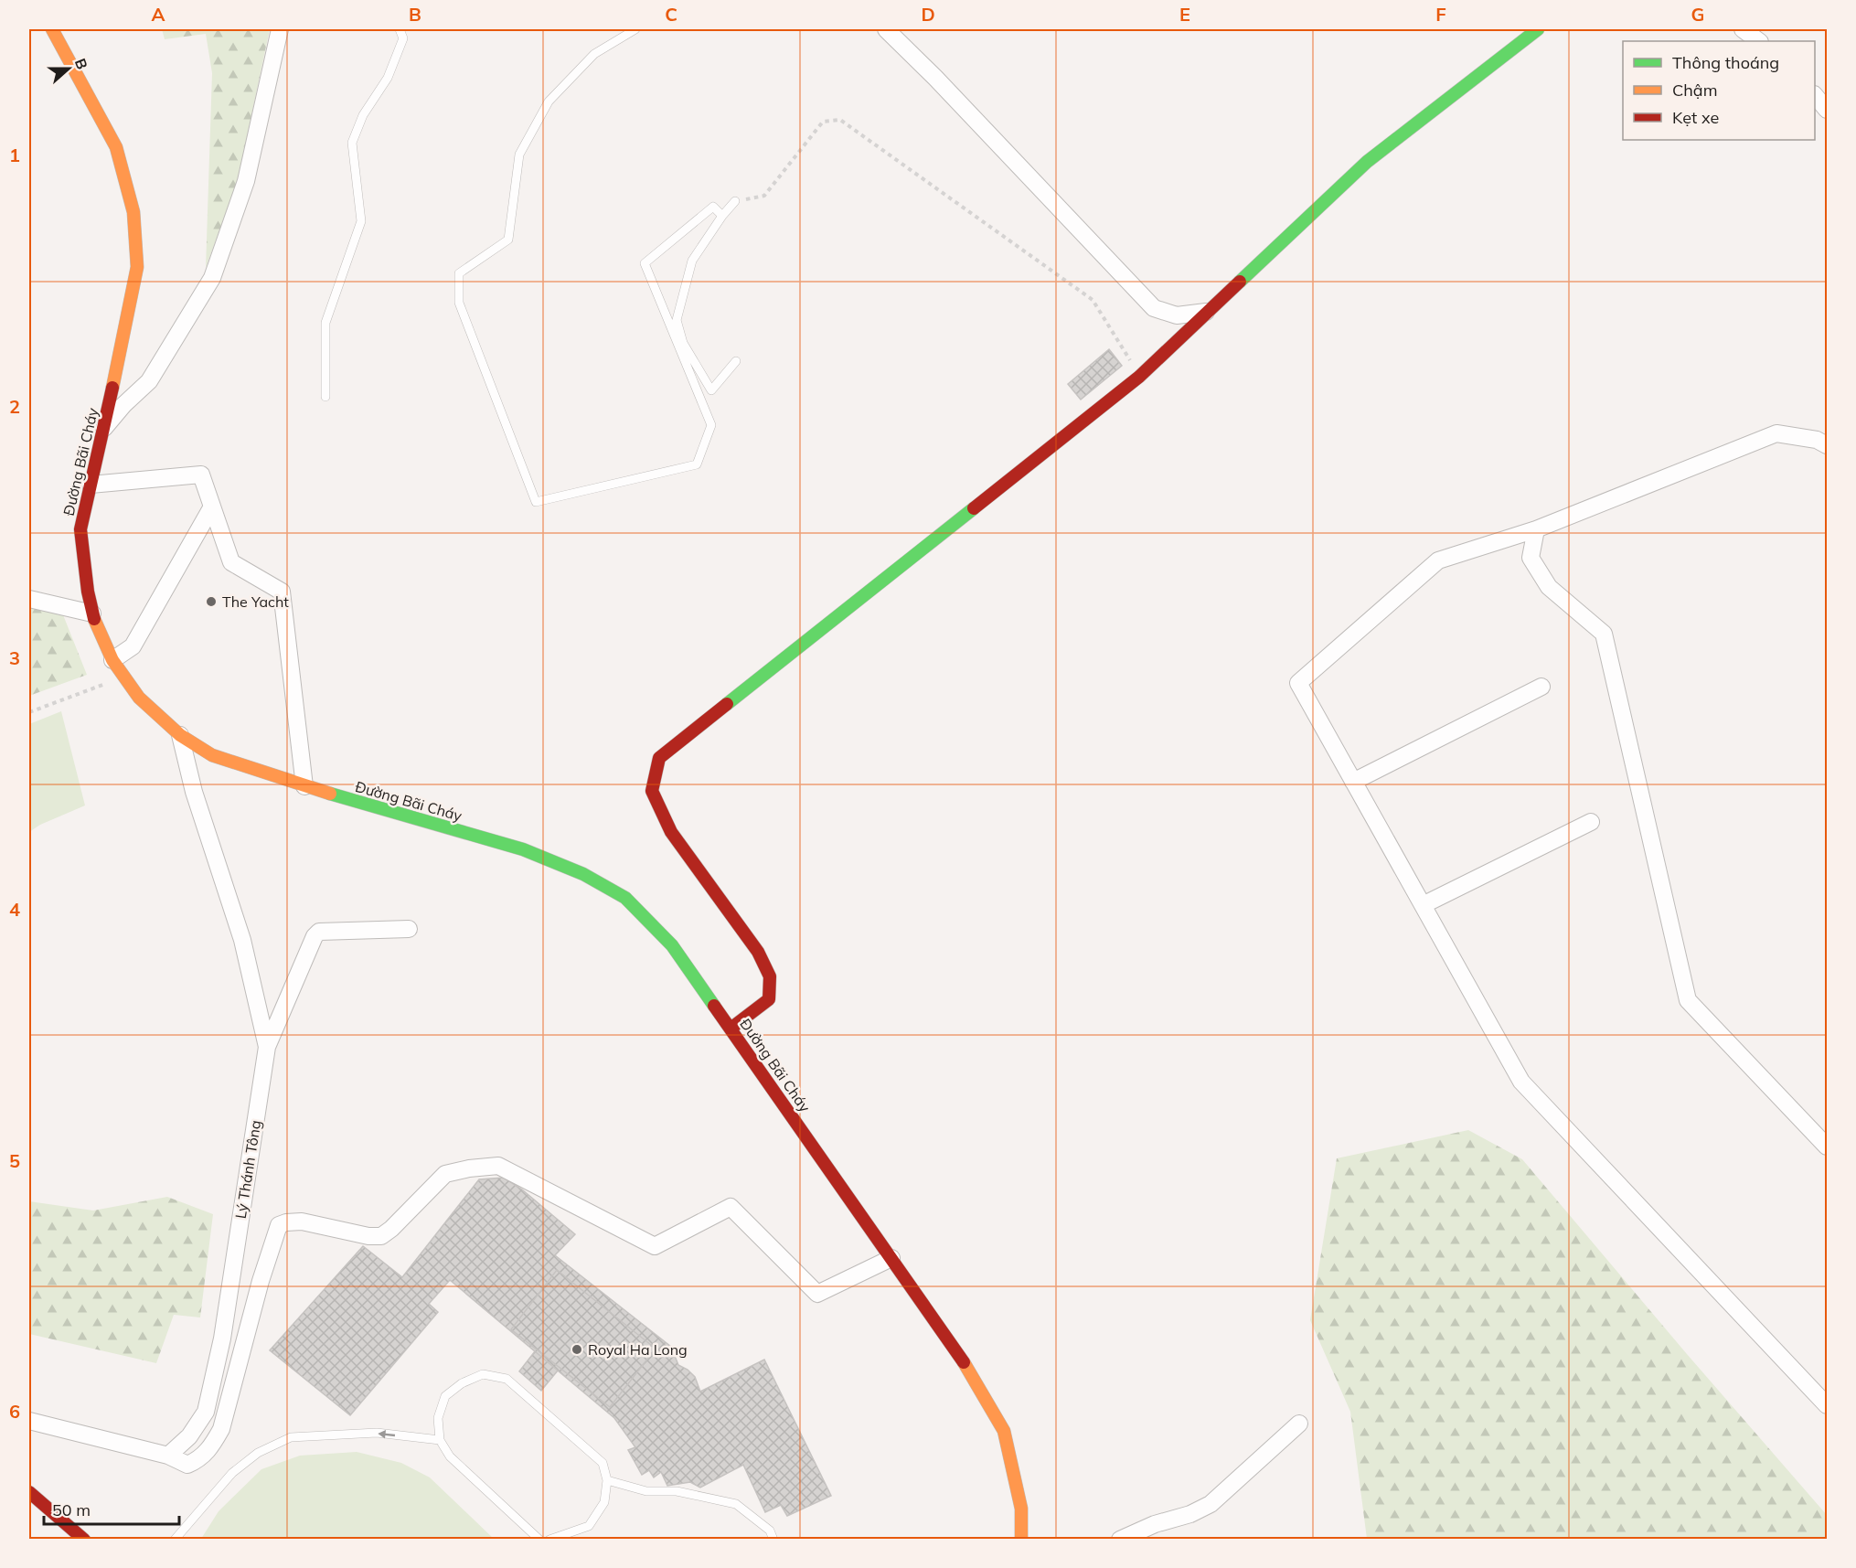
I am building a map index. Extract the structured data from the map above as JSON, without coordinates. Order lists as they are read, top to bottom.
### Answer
{
  "streets": {
    "main road": ["Đường Bãi Cháy"],
    "street": ["Lý Thánh Tông"]
  },
  "crossings": [
    ["Đường Bãi Cháy", "Lý Thánh Tông"]
  ],
  "places": ["The Yacht", "Royal Ha Long"],
  "legend": ["Thông thoáng", "Chậm", "Kẹt xe"],
  "scale_bar": "50 m",
  "north": "right",
  "grid": {
    "columns": [
      "A",
      "B",
      "C",
      "D",
      "E",
      "F",
      "G"
    ],
    "rows": [
      "1",
      "2",
      "3",
      "4",
      "5",
      "6"
    ]
  }
}
